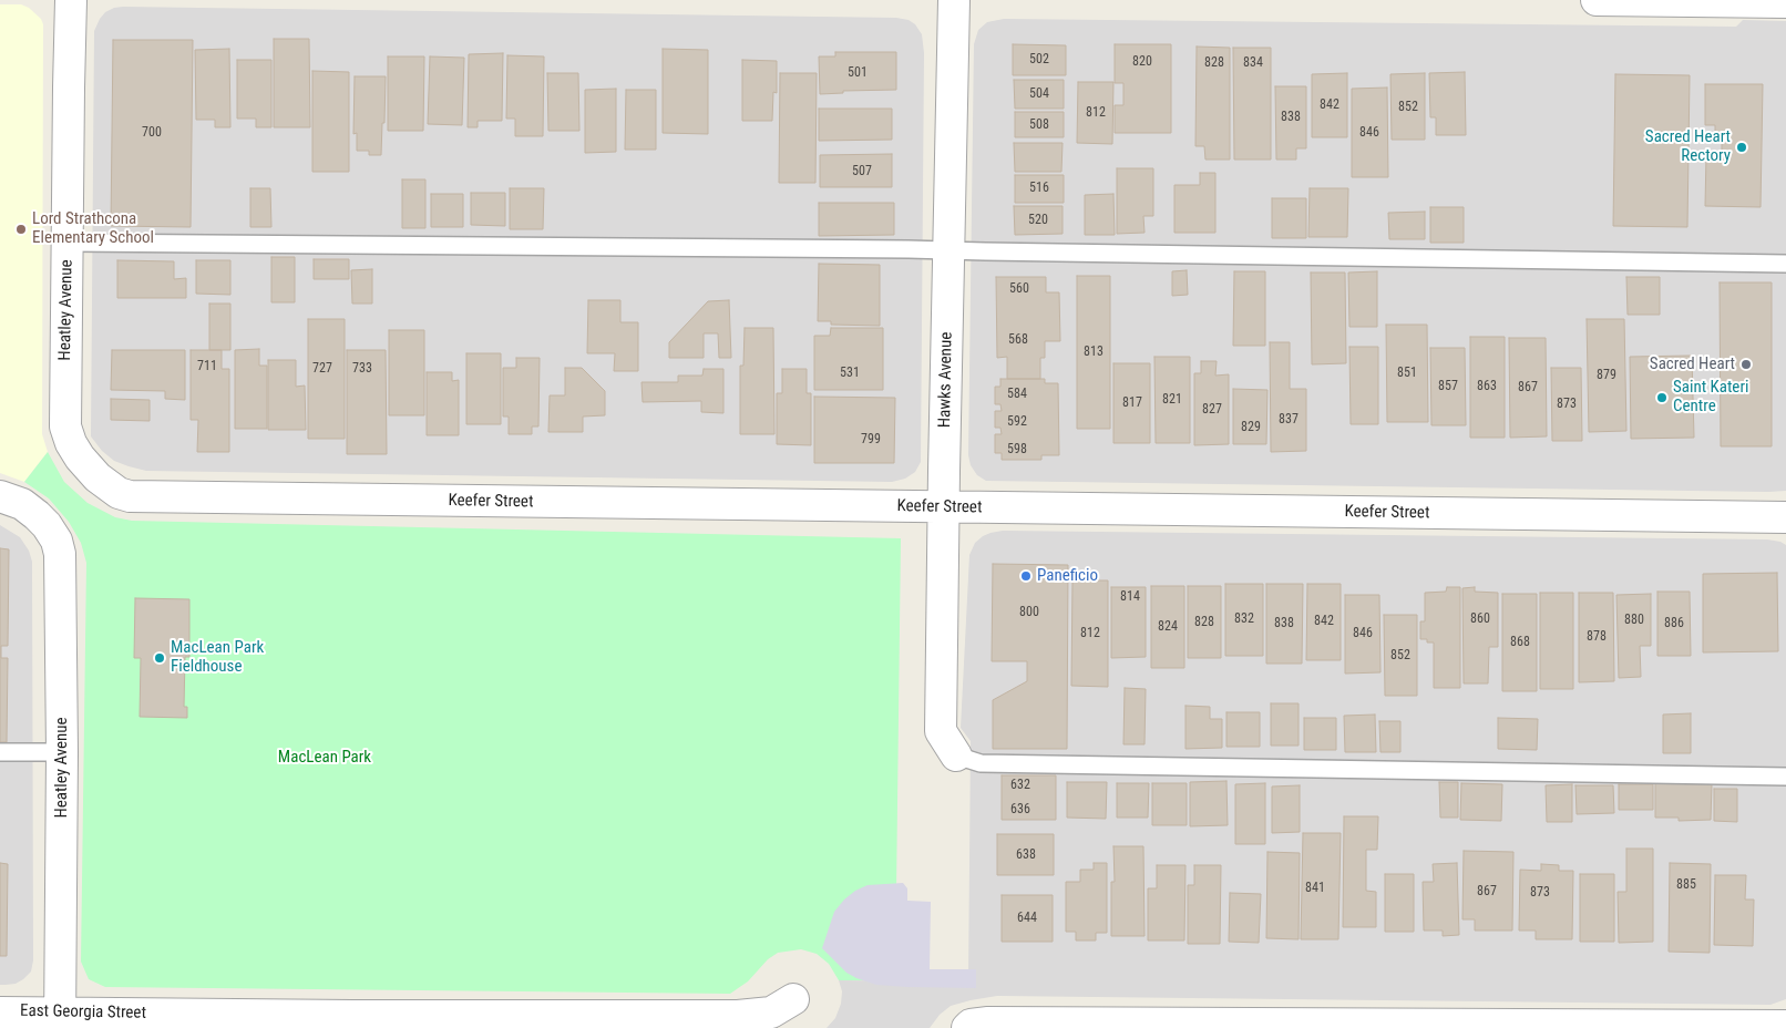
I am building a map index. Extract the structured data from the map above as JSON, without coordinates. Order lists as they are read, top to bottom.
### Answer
{
  "streets": {
    "street": [
      "Heatley Avenue",
      "Hawks Avenue",
      "Keefer Street",
      "East Georgia Street"
    ]
  },
  "crossings": [
    ["Heatley Avenue", "Keefer Street"],
    ["Heatley Avenue", "East Georgia Street"],
    ["Hawks Avenue", "Keefer Street"]
  ],
  "parks": ["MacLean Park"],
  "places": [
    "Sacred Heart Rectory",
    "Lord Strathcona Elementary School",
    "Sacred Heart",
    "Saint Kateri Centre",
    "Paneficio",
    "MacLean Park Fieldhouse"
  ],
  "house_numbers": [
    "502",
    "820",
    "828",
    "834",
    "501",
    "504",
    "842",
    "852",
    "812",
    "838",
    "508",
    "700",
    "846",
    "507",
    "516",
    "520",
    "560",
    "568",
    "813",
    "711",
    "727",
    "733",
    "531",
    "851",
    "879",
    "857",
    "863",
    "867",
    "584",
    "821",
    "817",
    "873",
    "827",
    "837",
    "592",
    "829",
    "799",
    "598",
    "814",
    "800",
    "832",
    "860",
    "880",
    "842",
    "828",
    "838",
    "886",
    "824",
    "812",
    "846",
    "878",
    "868",
    "852",
    "632",
    "636",
    "638",
    "885",
    "841",
    "867",
    "873",
    "644"
  ]
}
